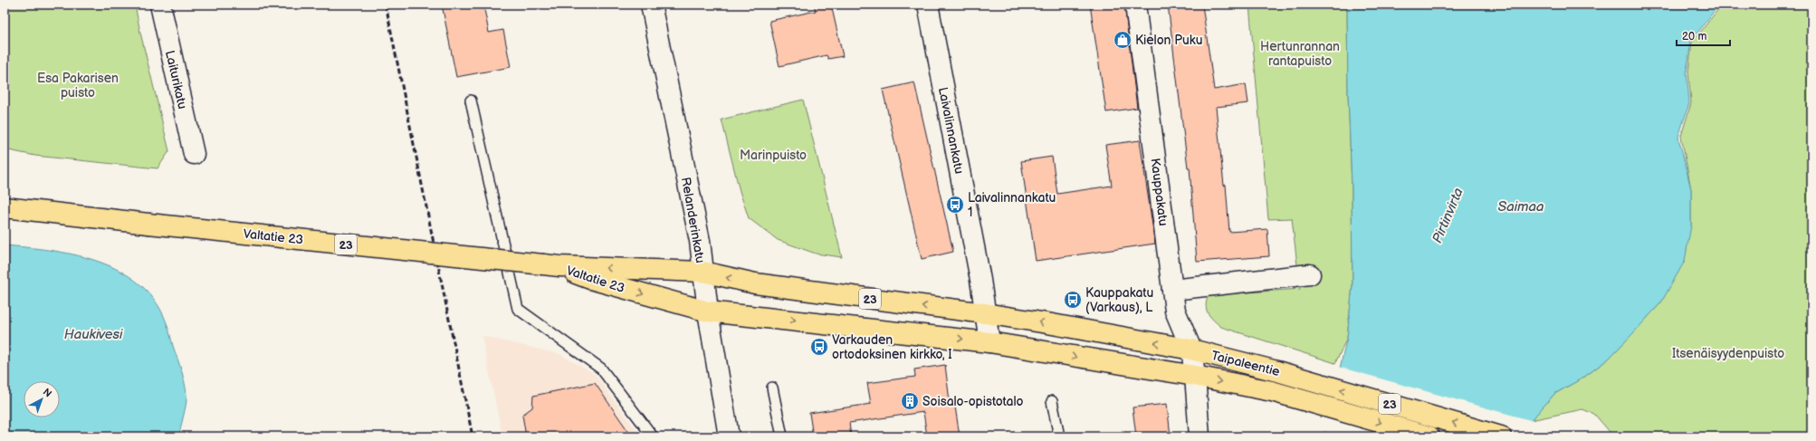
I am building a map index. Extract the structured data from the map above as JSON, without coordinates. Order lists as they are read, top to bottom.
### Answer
{
  "streets": {
    "highway": ["Valtatie 23", "23", "Taipaleentie"],
    "street": [
      "Laiturikatu",
      "Laivalinnankatu",
      "Kauppakatu",
      "Relanderinkatu"
    ]
  },
  "crossings": [
    ["Laivalinnankatu", "23"],
    ["Laivalinnankatu", "Taipaleentie"],
    ["Kauppakatu", "Taipaleentie"],
    ["Relanderinkatu", "Valtatie 23"],
    ["Relanderinkatu", "23"],
    ["Valtatie 23", "23"],
    ["23", "Taipaleentie"]
  ],
  "water": ["Saimaa", "Pirtinvirta", "Haukivesi"],
  "parks": [
    "Hertunrannan rantapuisto",
    "Esa Pakarisen puisto",
    "Marinpuisto",
    "Itsenäisyydenpuisto"
  ],
  "places": {
    "shop": ["Kielon Puku"],
    "bus stop": ["Laivalinnankatu 1", "Kauppakatu (Varkaus), L", "Varkauden ortodoksinen kirkko, I"],
    "building": ["Soisalo-opistotalo"]
  },
  "scale_bar": "20 m",
  "north": "top right"
}
